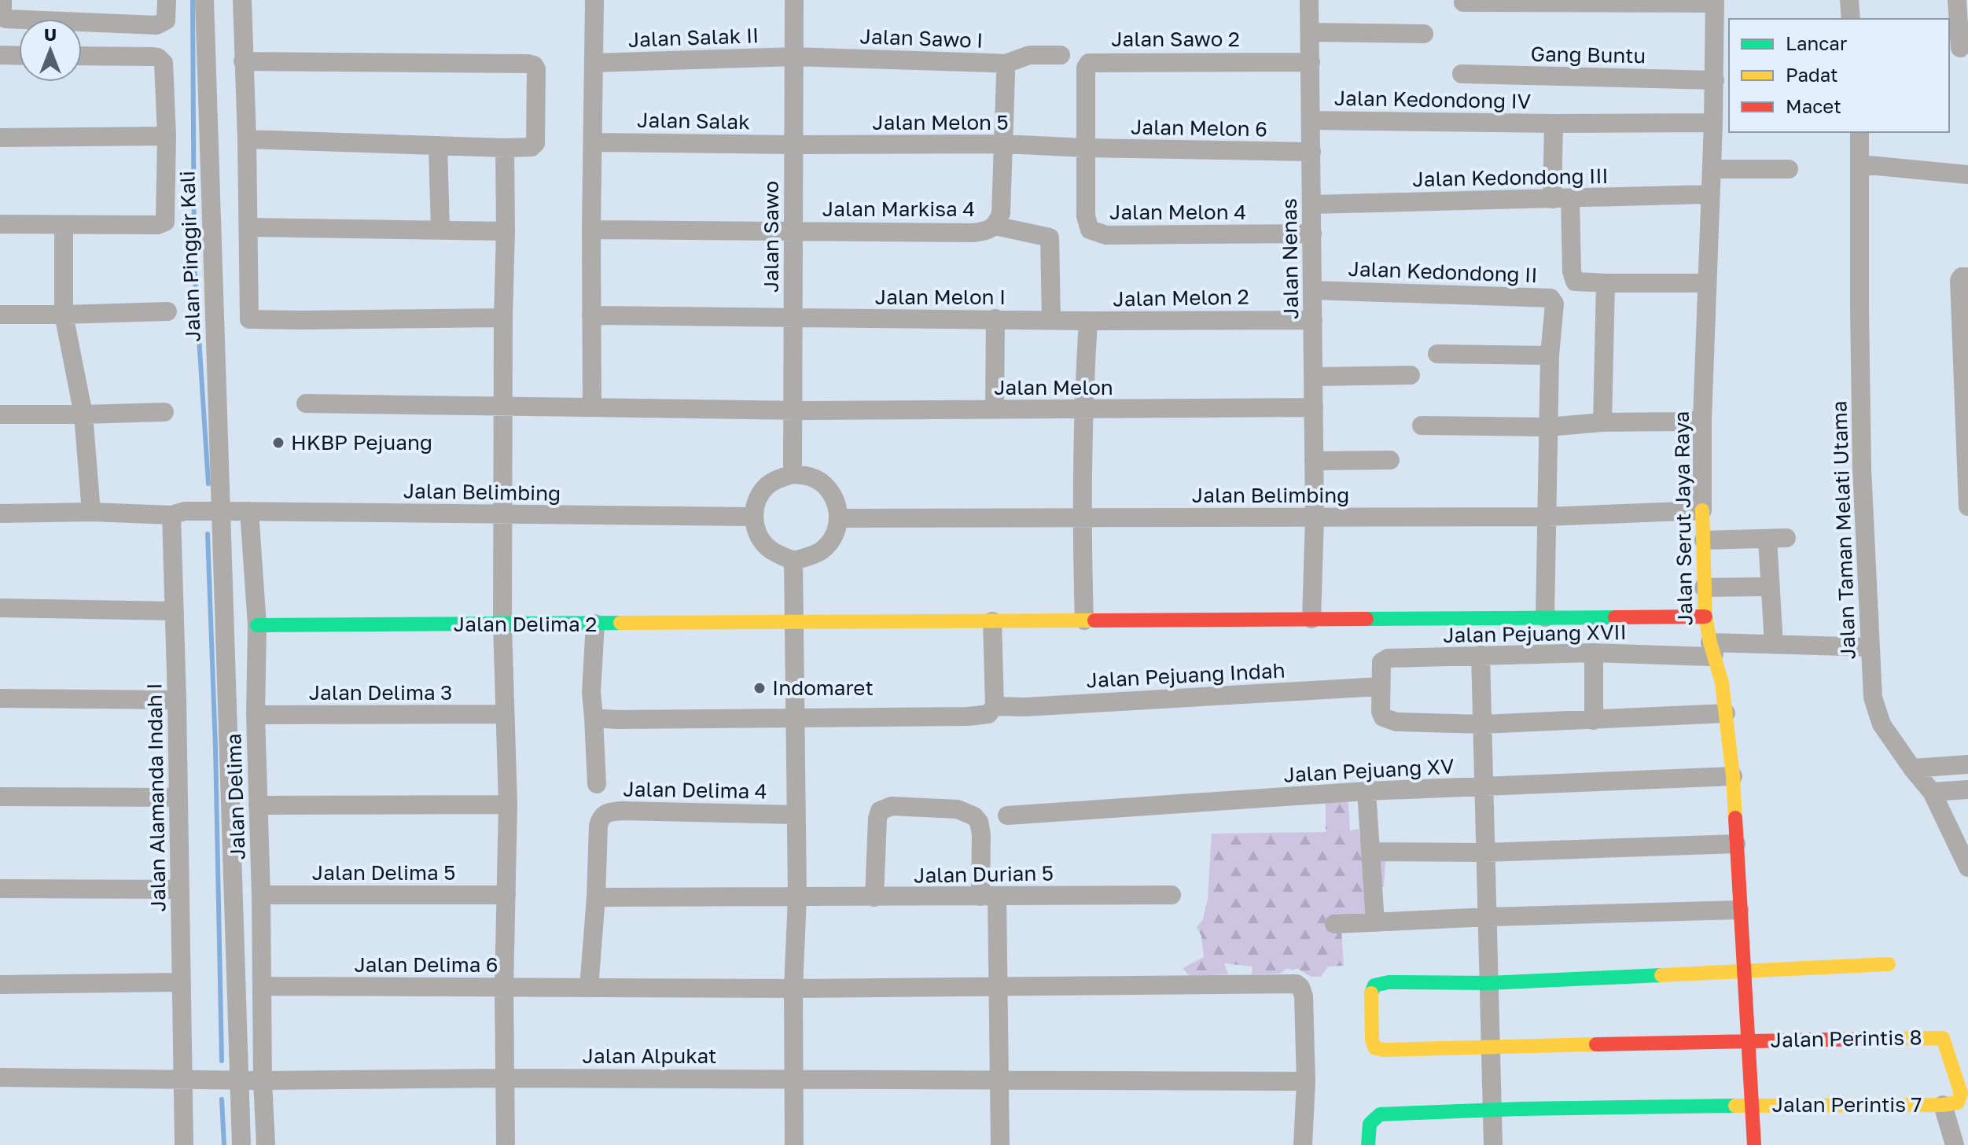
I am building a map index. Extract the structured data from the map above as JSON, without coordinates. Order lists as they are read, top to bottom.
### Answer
{
  "streets": {
    "street": [
      "Jalan Salak II",
      "Jalan Sawo I",
      "Jalan Sawo 2",
      "Gang Buntu",
      "Jalan Kedondong IV",
      "Jalan Salak",
      "Jalan Melon 5",
      "Jalan Melon 6",
      "Jalan Kedondong III",
      "Jalan Markisa 4",
      "Jalan Melon 4",
      "Jalan Sawo",
      "Jalan Pinggir Kali",
      "Jalan Nenas",
      "Jalan Kedondong II",
      "Jalan Melon I",
      "Jalan Melon 2",
      "Jalan Melon",
      "Jalan Belimbing",
      "Jalan Serut Jaya Raya",
      "Jalan Taman Melati Utama",
      "Jalan Delima 2",
      "Jalan Pejuang XVII",
      "Jalan Pejuang Indah",
      "Jalan Delima 3",
      "Jalan Pejuang XV",
      "Jalan Delima 4",
      "Jalan Delima",
      "Jalan Alamanda Indah I",
      "Jalan Delima 5",
      "Jalan Durian 5",
      "Jalan Delima 6",
      "Jalan Perintis 8",
      "Jalan Alpukat",
      "Jalan Perintis 7"
    ]
  },
  "crossings": [
    ["Jalan Salak II", "Jalan Sawo I"],
    ["Jalan Salak II", "Jalan Sawo"],
    ["Jalan Sawo I", "Jalan Melon 5"],
    ["Jalan Sawo I", "Jalan Markisa 4"],
    ["Jalan Sawo I", "Jalan Sawo"],
    ["Jalan Sawo 2", "Jalan Melon 5"],
    ["Jalan Sawo 2", "Jalan Melon 6"],
    ["Jalan Sawo 2", "Jalan Melon 4"],
    ["Jalan Sawo 2", "Jalan Nenas"],
    ["Gang Buntu", "Jalan Serut Jaya Raya"],
    ["Jalan Kedondong IV", "Jalan Kedondong III"],
    ["Jalan Kedondong IV", "Jalan Nenas"],
    ["Jalan Salak", "Jalan Melon 5"],
    ["Jalan Salak", "Jalan Sawo"],
    ["Jalan Melon 5", "Jalan Melon 6"],
    ["Jalan Melon 5", "Jalan Markisa 4"],
    ["Jalan Melon 5", "Jalan Melon 4"],
    ["Jalan Melon 5", "Jalan Sawo"],
    ["Jalan Melon 6", "Jalan Melon 4"],
    ["Jalan Melon 6", "Jalan Nenas"],
    ["Jalan Kedondong III", "Jalan Nenas"],
    ["Jalan Kedondong III", "Jalan Serut Jaya Raya"],
    ["Jalan Markisa 4", "Jalan Sawo"],
    ["Jalan Melon 4", "Jalan Nenas"],
    ["Jalan Sawo", "Jalan Melon I"],
    ["Jalan Sawo", "Jalan Melon"],
    ["Jalan Sawo", "Jalan Belimbing"],
    ["Jalan Pinggir Kali", "Jalan Belimbing"],
    ["Jalan Pinggir Kali", "Jalan Alpukat"],
    ["Jalan Nenas", "Jalan Kedondong II"],
    ["Jalan Nenas", "Jalan Melon 2"],
    ["Jalan Nenas", "Jalan Melon"],
    ["Jalan Nenas", "Jalan Belimbing"],
    ["Jalan Nenas", "Jalan Delima 2"],
    ["Jalan Melon I", "Jalan Melon 2"],
    ["Jalan Belimbing", "Jalan Serut Jaya Raya"],
    ["Jalan Belimbing", "Jalan Delima"],
    ["Jalan Belimbing", "Jalan Alamanda Indah I"],
    ["Jalan Serut Jaya Raya", "Jalan Delima 2"],
    ["Jalan Serut Jaya Raya", "Jalan Pejuang XVII"],
    ["Jalan Serut Jaya Raya", "Jalan Pejuang XV"],
    ["Jalan Serut Jaya Raya", "Jalan Perintis 8"],
    ["Jalan Serut Jaya Raya", "Jalan Perintis 7"],
    ["Jalan Taman Melati Utama", "Jalan Pejuang XVII"],
    ["Jalan Delima 2", "Jalan Delima"],
    ["Jalan Pejuang XVII", "Jalan Pejuang Indah"],
    ["Jalan Delima 3", "Jalan Delima"],
    ["Jalan Delima", "Jalan Delima 5"],
    ["Jalan Delima", "Jalan Delima 6"],
    ["Jalan Delima", "Jalan Alpukat"],
    ["Jalan Alamanda Indah I", "Jalan Alpukat"],
    ["Jalan Delima 6", "Jalan Alpukat"],
    ["Jalan Perintis 8", "Jalan Perintis 7"]
  ],
  "places": ["HKBP Pejuang", "Indomaret"],
  "legend": ["Lancar", "Padat", "Macet"],
  "north": "top"
}
